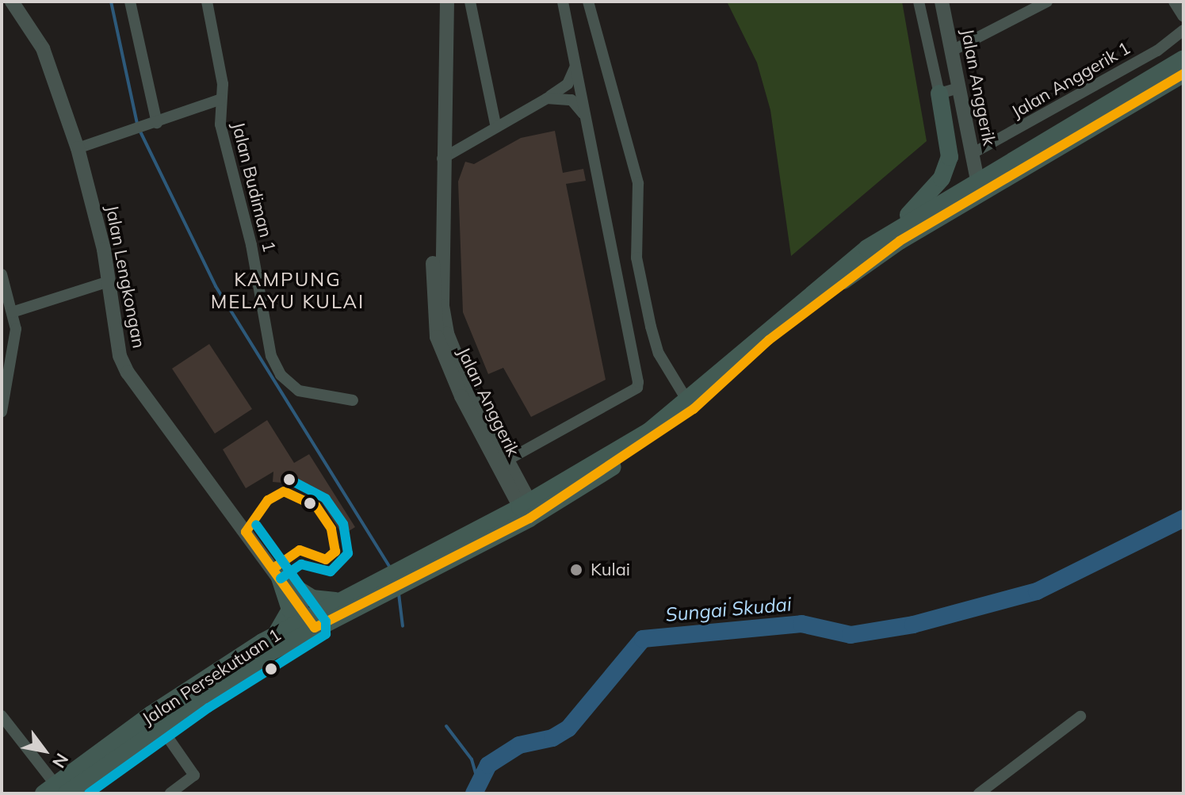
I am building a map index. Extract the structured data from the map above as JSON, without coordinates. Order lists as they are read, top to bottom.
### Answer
{
  "streets": {
    "highway": ["Jalan Persekutuan 1"],
    "street": [
      "Jalan Anggerik 1",
      "Jalan Anggerik",
      "Jalan Budiman 1",
      "Jalan Lengkongan"
    ]
  },
  "crossings": [
    ["Jalan Anggerik 1", "Jalan Anggerik"],
    ["Jalan Anggerik", "Jalan Persekutuan 1"],
    ["Jalan Lengkongan", "Jalan Persekutuan 1"]
  ],
  "districts": ["KAMPUNG MELAYU KULAI"],
  "water": ["Sungai Skudai"],
  "places": ["Kulai"],
  "north": "bottom right"
}
